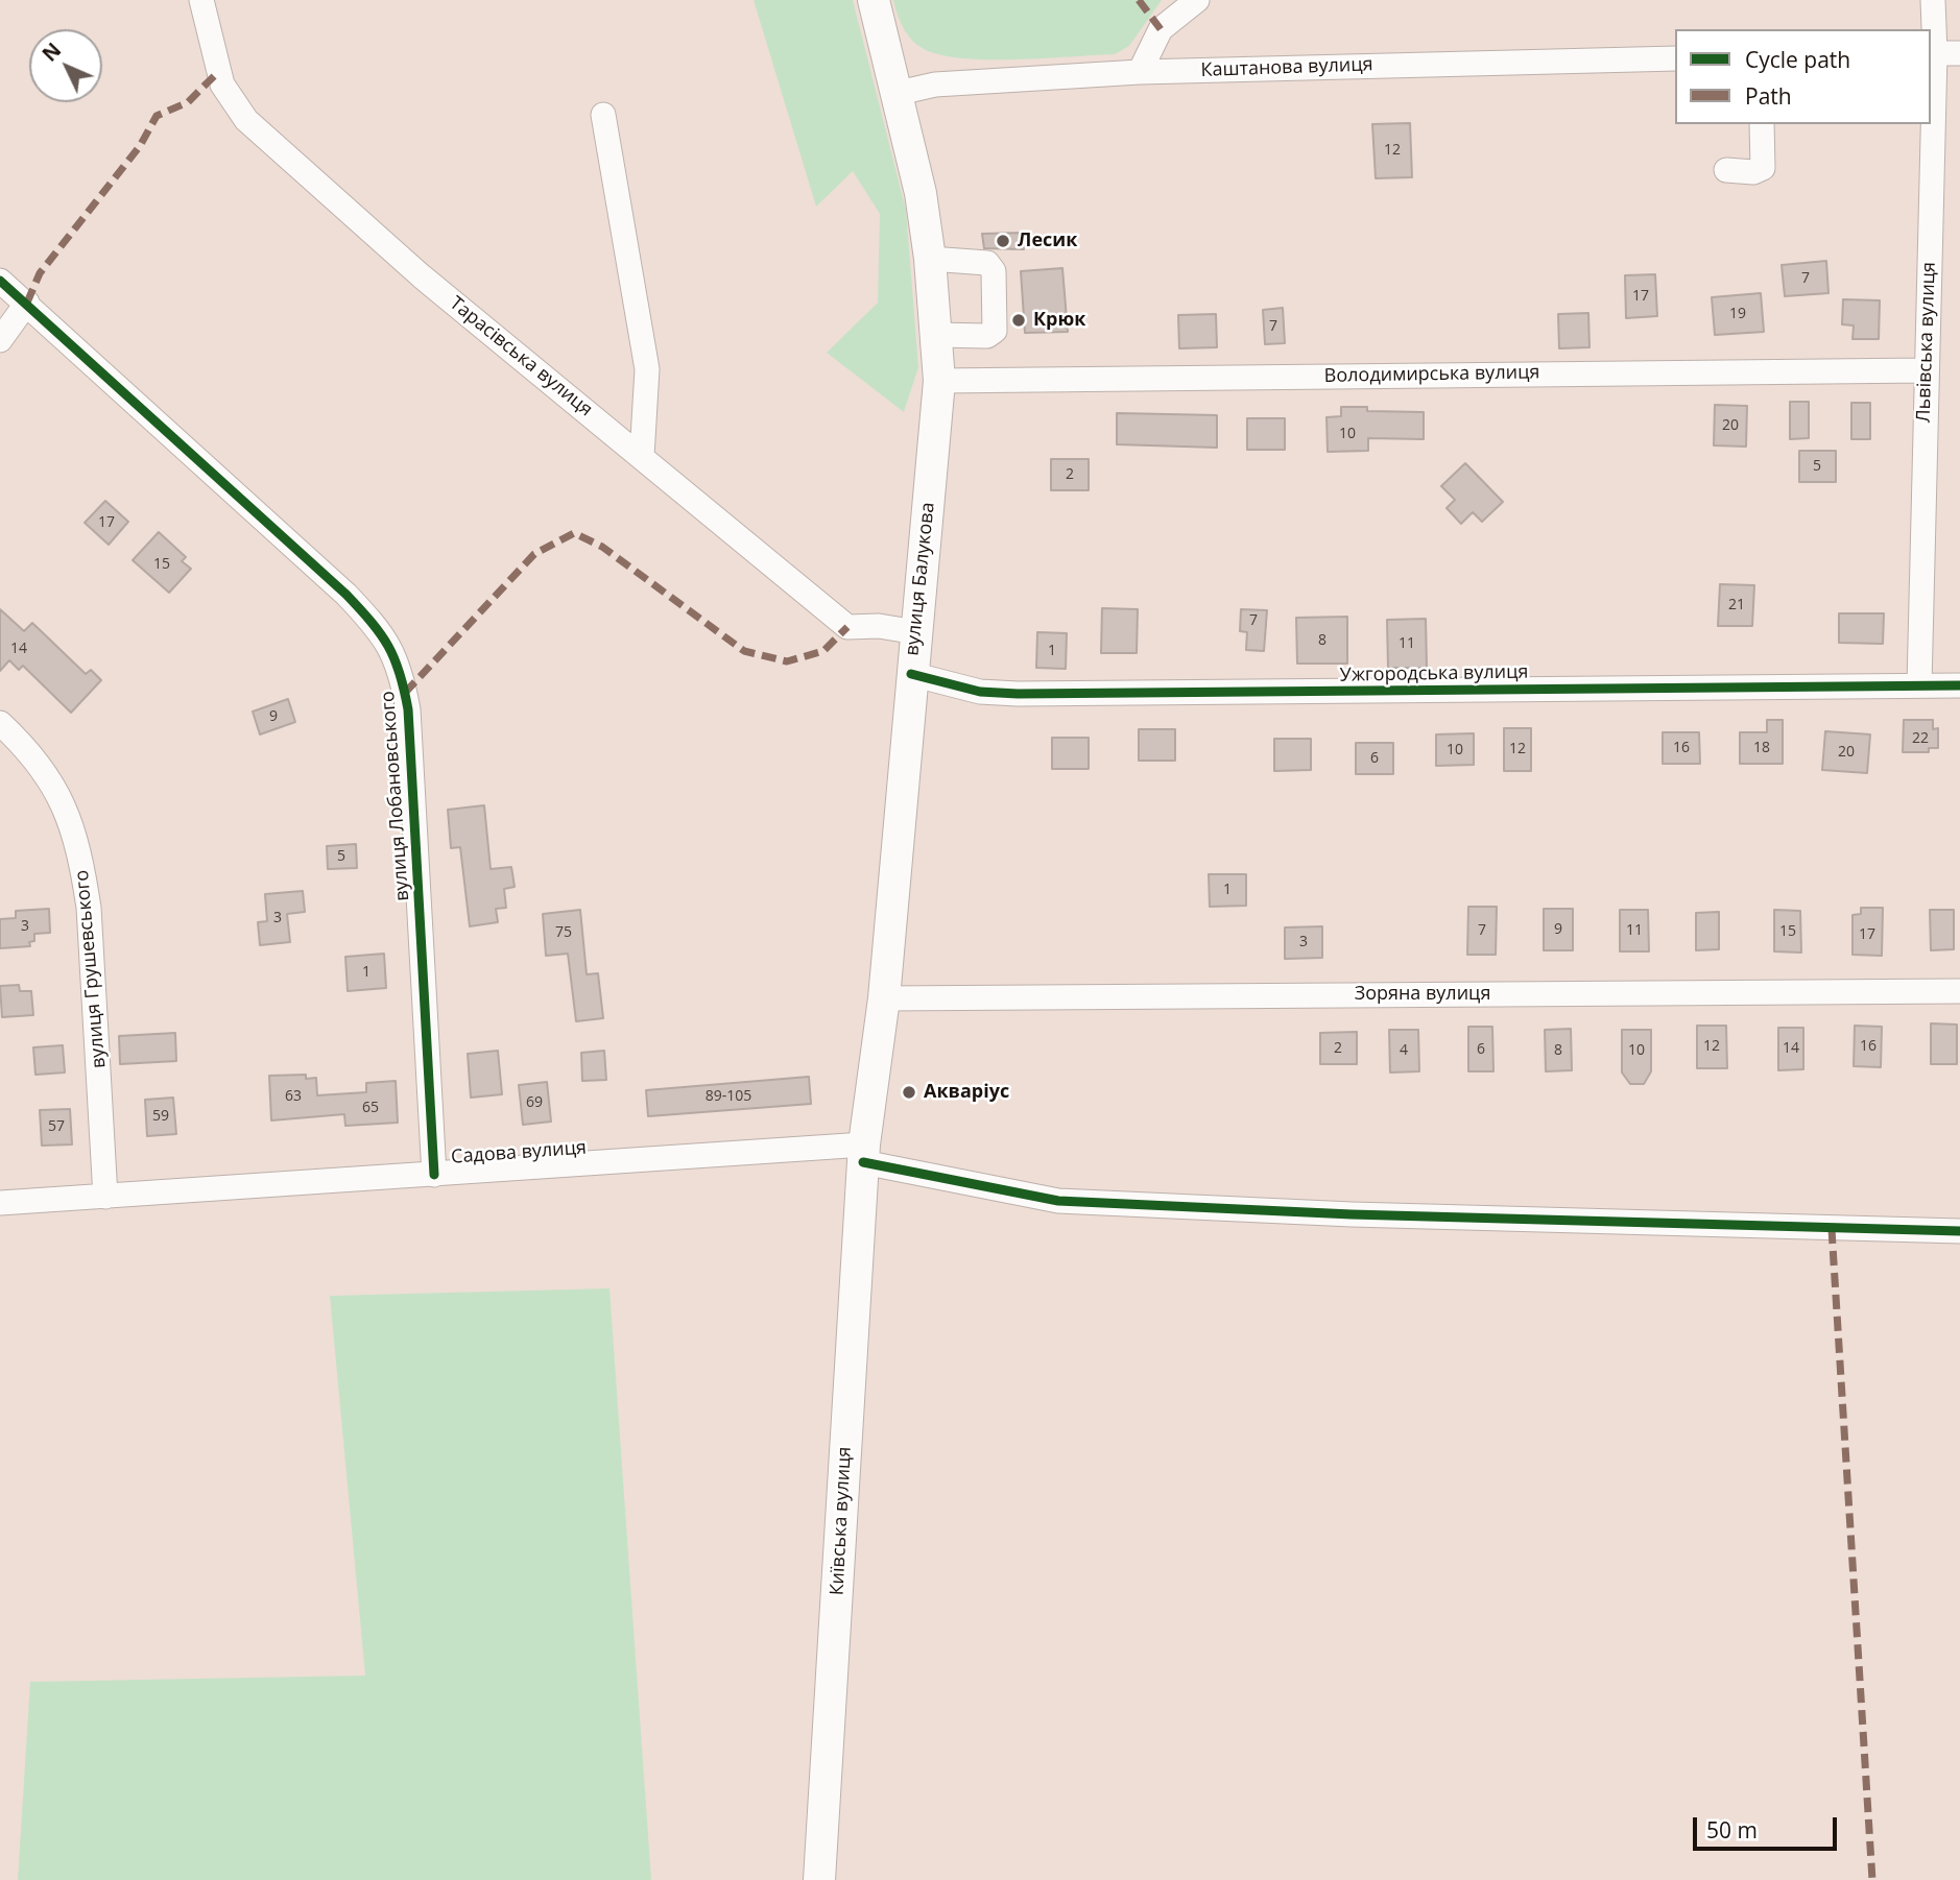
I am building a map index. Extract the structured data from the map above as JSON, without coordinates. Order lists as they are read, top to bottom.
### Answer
{
  "streets": {
    "main road": ["вулиця Балукова", "Київська вулиця"],
    "street": [
      "Каштанова вулиця",
      "Львівська вулиця",
      "Тарасівська вулиця",
      "Володимирська вулиця",
      "Ужгородська вулиця",
      "вулиця Лобановського",
      "вулиця Грушевського",
      "Зоряна вулиця",
      "Садова вулиця"
    ]
  },
  "crossings": [
    ["Каштанова вулиця", "вулиця Балукова"],
    ["Львівська вулиця", "Володимирська вулиця"],
    ["Львівська вулиця", "Ужгородська вулиця"],
    ["Тарасівська вулиця", "вулиця Балукова"],
    ["Володимирська вулиця", "вулиця Балукова"],
    ["вулиця Балукова", "Ужгородська вулиця"],
    ["вулиця Балукова", "Зоряна вулиця"],
    ["вулиця Балукова", "Садова вулиця"],
    ["вулиця Балукова", "Київська вулиця"],
    ["вулиця Лобановського", "Садова вулиця"],
    ["вулиця Грушевського", "Садова вулиця"],
    ["Садова вулиця", "Київська вулиця"]
  ],
  "places": ["Лесик", "Крюк", "Акваріус"],
  "house_numbers": [
    "12",
    "7",
    "17",
    "19",
    "7",
    "20",
    "10",
    "5",
    "2",
    "17",
    "15",
    "21",
    "7",
    "8",
    "11",
    "14",
    "1",
    "9",
    "22",
    "16",
    "18",
    "12",
    "10",
    "20",
    "6",
    "5",
    "1",
    "3",
    "3",
    "9",
    "7",
    "11",
    "15",
    "75",
    "17",
    "3",
    "1",
    "12",
    "16",
    "2",
    "14",
    "6",
    "4",
    "8",
    "10",
    "63",
    "89-105",
    "69",
    "65",
    "59",
    "57"
  ],
  "legend": ["Cycle path", "Path"],
  "scale_bar": "50 m",
  "north": "top left"
}
